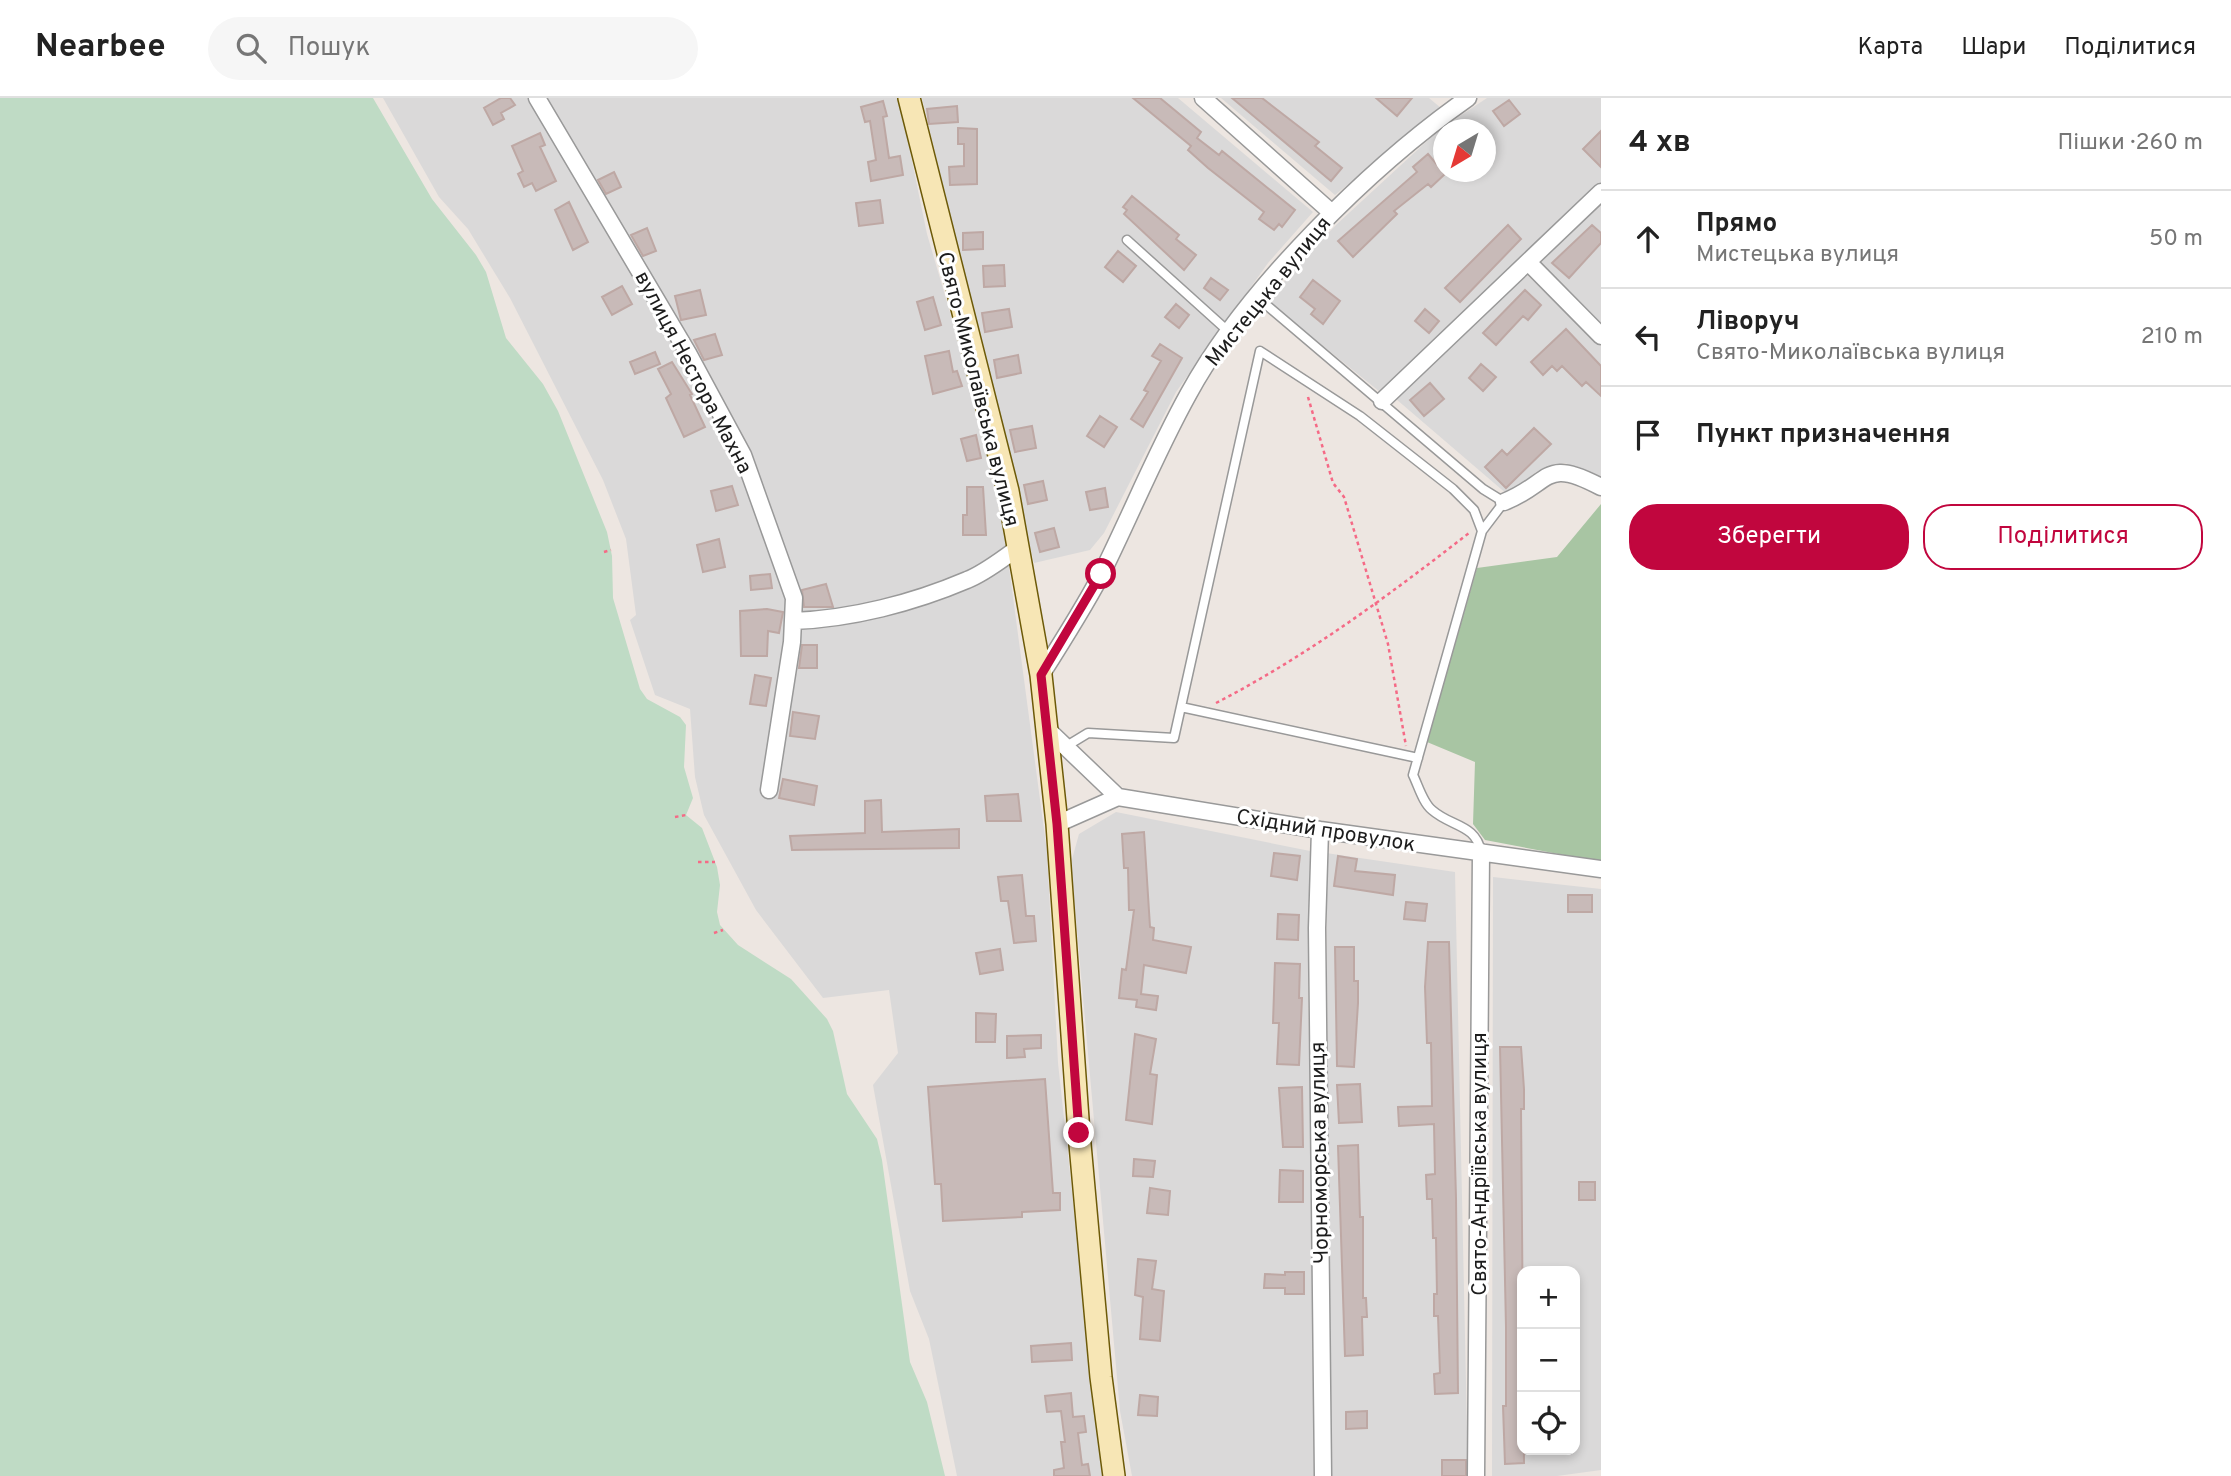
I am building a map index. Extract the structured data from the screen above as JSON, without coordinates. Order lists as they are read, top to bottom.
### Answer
{
  "streets": {
    "street": [
      "Мистецька вулиця",
      "вулиця Нестора Махна",
      "Свято-Миколаївська вулиця",
      "Східний провулок",
      "Чорноморська вулиця",
      "Свято-Андріївська вулиця"
    ]
  },
  "crossings": [
    ["Мистецька вулиця", "Свято-Миколаївська вулиця"],
    ["Східний провулок", "Чорноморська вулиця"],
    ["Східний провулок", "Свято-Андріївська вулиця"]
  ],
  "north": "bottom left",
  "page": {
    "header": "Nearbee",
    "search": "Пошук",
    "nav": ["Карта", "Шари", "Поділитися"],
    "heading": ["4 хв", "Пішки · 260 m"],
    "list": [
      ["Прямо", "Мистецька вулиця", "50 m"],
      ["Ліворуч", "Свято-Миколаївська вулиця", "210 m"],
      "Пункт призначення"
    ],
    "buttons": ["Зберегти", "Поділитися"],
    "map_buttons": ["+", "−"]
  }
}
